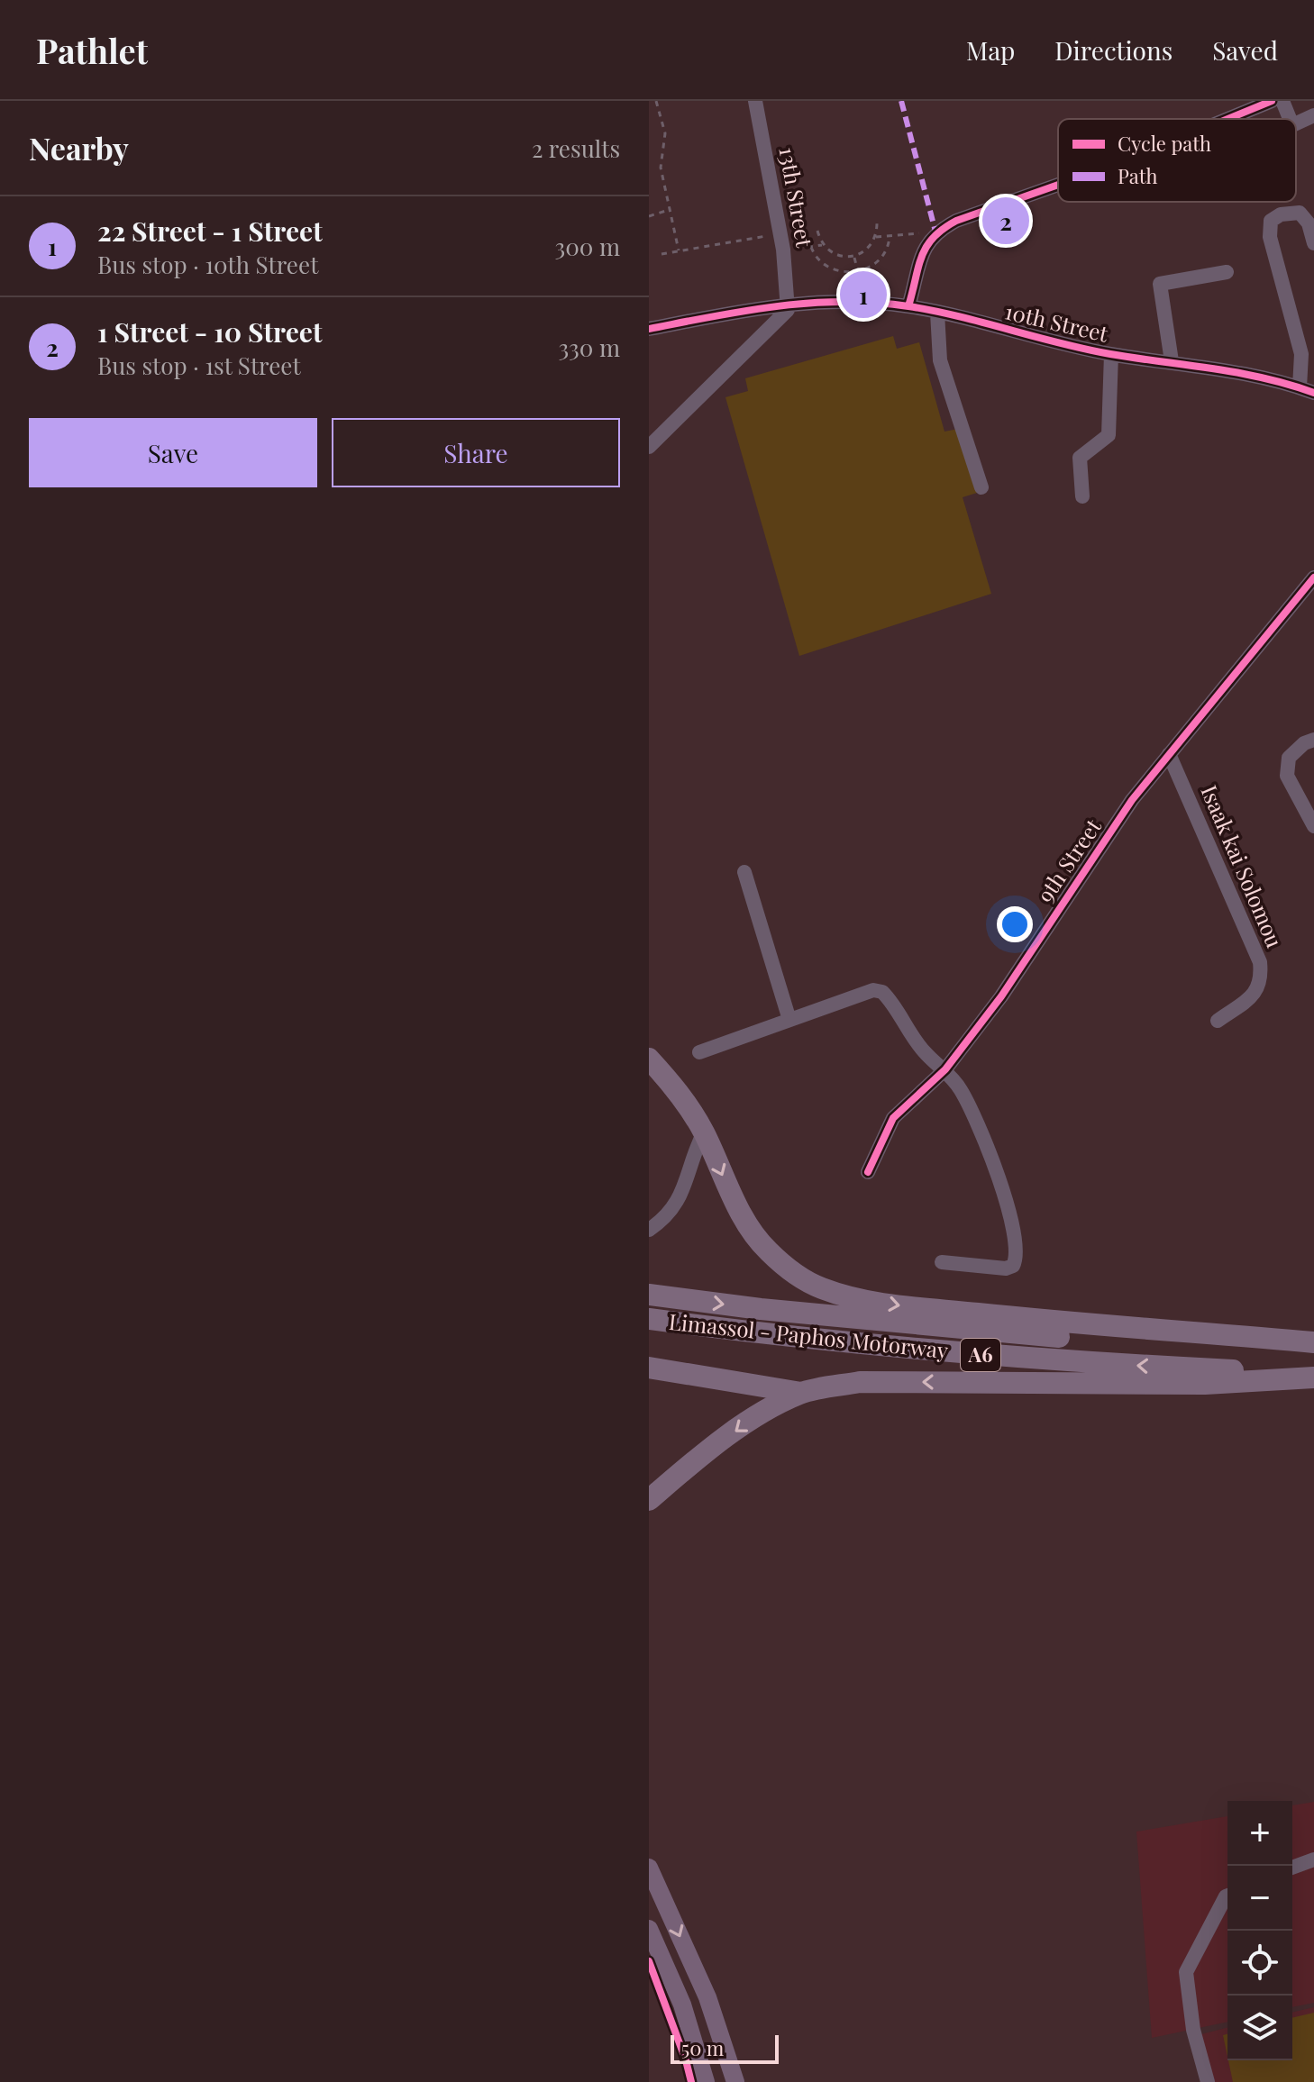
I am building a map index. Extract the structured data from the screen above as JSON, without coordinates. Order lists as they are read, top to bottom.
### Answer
{
  "streets": {
    "highway": ["Limassol - Paphos Motorway", "A6"],
    "street": [
      "13th Street",
      "10th Street",
      "9th Street",
      "Isaak kai Solomou"
    ]
  },
  "crossings": [
    ["13th Street", "10th Street"],
    ["9th Street", "Isaak kai Solomou"]
  ],
  "legend": ["Cycle path", "Path"],
  "scale_bar": "50 m",
  "page": {
    "header": "Pathlet",
    "nav": ["Map", "Directions", "Saved"],
    "heading": ["Nearby", "2 results"],
    "pins": ["2", "1"],
    "list": [
      {
        "mark": "1",
        "name": "22 Street - 1 Street",
        "note": "Bus stop · 10th Street",
        "value": "300 m"
      },
      {
        "mark": "2",
        "name": "1 Street - 10 Street",
        "note": "Bus stop · 1st Street",
        "value": "330 m"
      }
    ],
    "buttons": ["Save", "Share"],
    "map_buttons": ["+", "−"],
    "scale": "50 m"
  }
}
